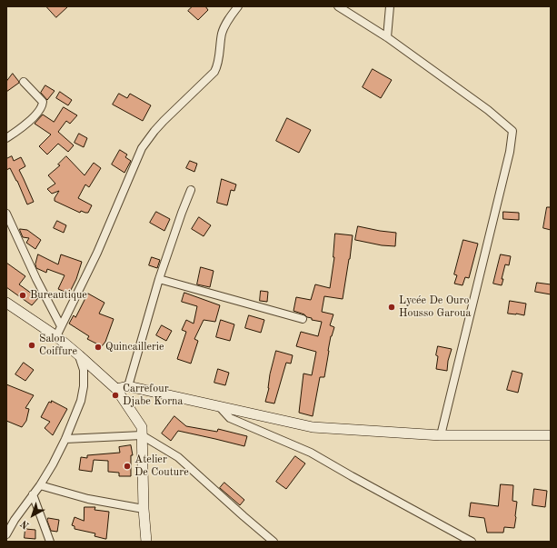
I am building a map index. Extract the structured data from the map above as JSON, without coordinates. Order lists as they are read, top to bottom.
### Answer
{
  "places": [
    "Bureautique",
    "Lycée De Ouro Housso Garoua",
    "Salon Coiffure",
    "Quincaillerie",
    "Carrefour Djabe Korna",
    "Atelier De Couture"
  ],
  "north": "bottom left"
}
